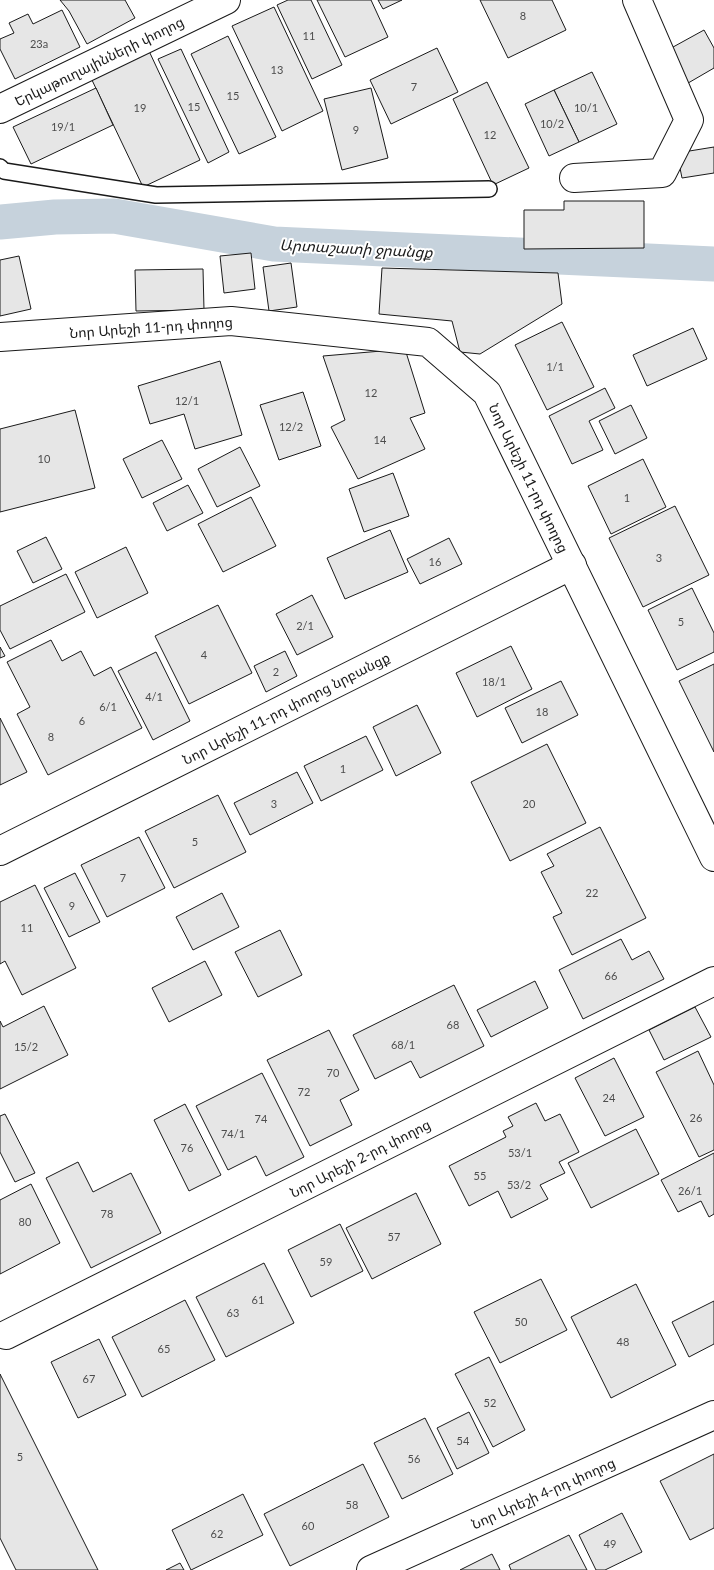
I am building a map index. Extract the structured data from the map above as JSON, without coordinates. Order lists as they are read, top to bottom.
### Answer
{
  "streets": {
    "street": [
      "Երկաթուղայինների փողոց",
      "Նոր Արեշի 11-րդ փողոց",
      "Նոր Արեշի 11-րդ փողոց նրբանցք",
      "Նոր Արեշի 2-րդ փողոց",
      "Նոր Արեշի 4-րդ փողոց"
    ]
  },
  "crossings": [
    ["Նոր Արեշի 11-րդ փողոց", "Նոր Արեշի 11-րդ փողոց նրբանցք"]
  ],
  "water": ["Արտաշատի ջրանցք"],
  "house_numbers": [
    "8",
    "11",
    "23a",
    "13",
    "7",
    "15",
    "15",
    "19",
    "10/1",
    "10/2",
    "19/1",
    "9",
    "12",
    "1/1",
    "12",
    "12/1",
    "12/2",
    "14",
    "10",
    "1",
    "3",
    "16",
    "5",
    "2/1",
    "4",
    "2",
    "18/1",
    "4/1",
    "6/1",
    "18",
    "6",
    "8",
    "1",
    "3",
    "20",
    "5",
    "7",
    "22",
    "9",
    "11",
    "66",
    "68",
    "68/1",
    "15/2",
    "70",
    "72",
    "24",
    "26",
    "74",
    "74/1",
    "76",
    "53/1",
    "55",
    "53/2",
    "26/1",
    "78",
    "80",
    "57",
    "59",
    "61",
    "63",
    "50",
    "48",
    "65",
    "67",
    "52",
    "54",
    "5",
    "56",
    "58",
    "60",
    "62",
    "49"
  ]
}
